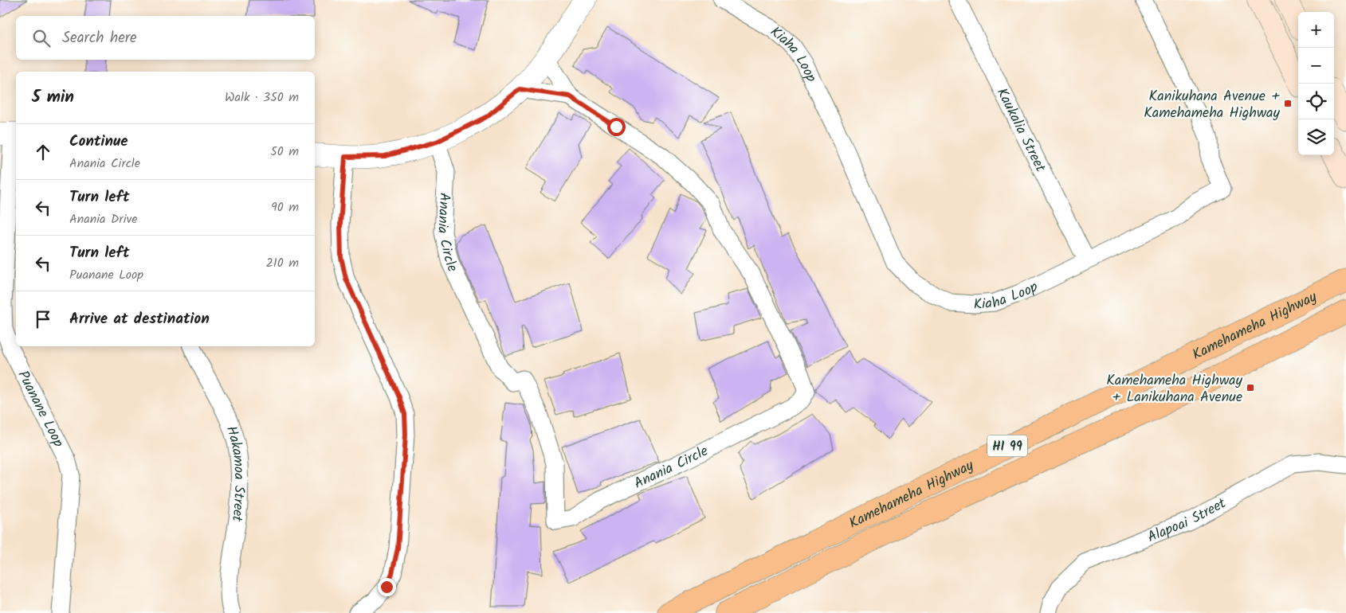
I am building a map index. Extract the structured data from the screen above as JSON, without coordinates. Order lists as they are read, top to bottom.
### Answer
{
  "streets": {
    "main road": ["Kamehameha Highway", "HI 99"],
    "street": [
      "Kiaha Loop",
      "Kaukalia Street",
      "Anania Circle",
      "Puanane Loop",
      "Hakamoa Street",
      "Alapoai Street"
    ]
  },
  "crossings": [
    ["Kiaha Loop", "Kaukalia Street"]
  ],
  "places": {
    "transit": ["Kanikuhana Avenue + Kamehameha Highway", "Kamehameha Highway + Lanikuhana Avenue"]
  },
  "page": {
    "map_buttons": ["+", "−"],
    "search": "Search here",
    "heading": ["5 min", "Walk · 350 m"],
    "list": [
      ["Continue", "Anania Circle", "50 m"],
      ["Turn left", "Anania Drive", "90 m"],
      ["Turn left", "Puanane Loop", "210 m"],
      "Arrive at destination"
    ]
  }
}
